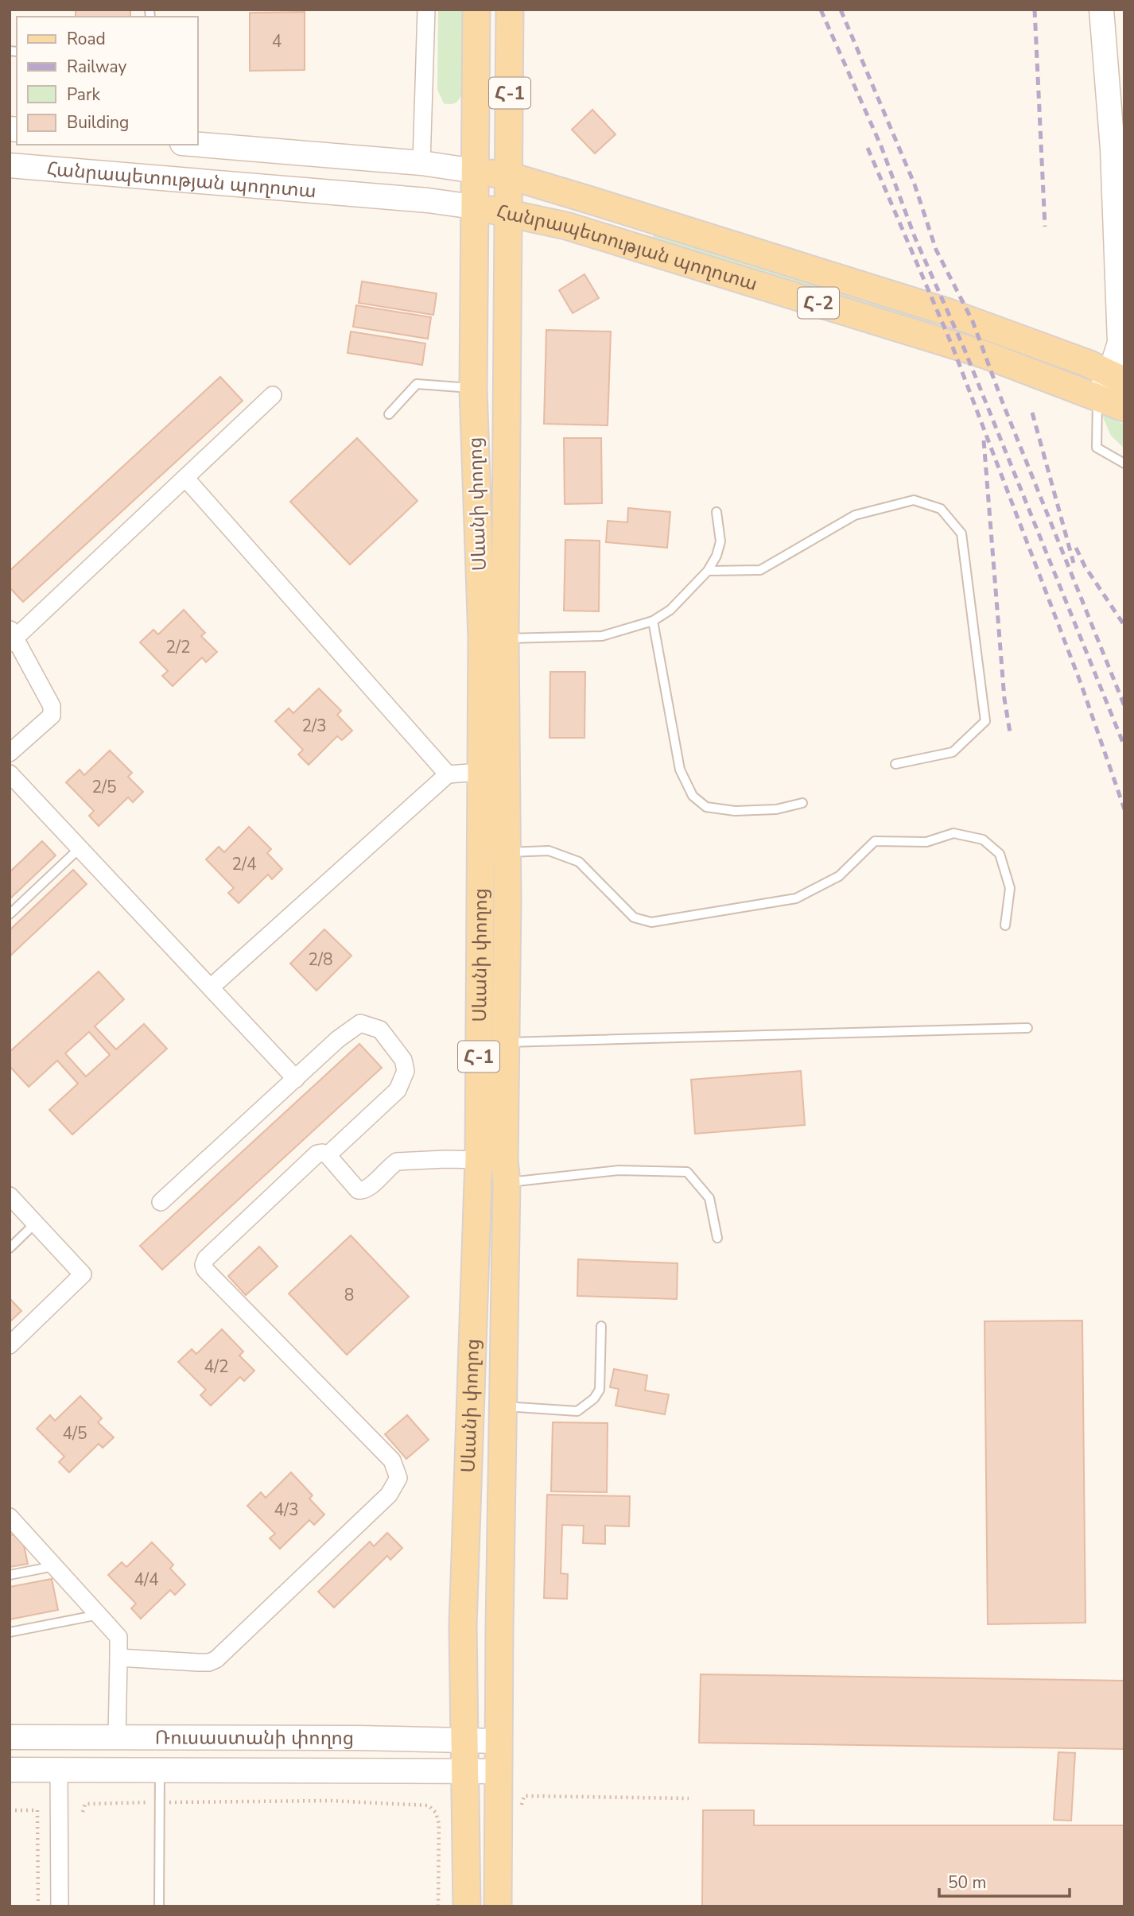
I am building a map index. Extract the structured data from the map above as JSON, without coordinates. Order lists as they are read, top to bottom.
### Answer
{
  "streets": {
    "main road": [
      "Հ-1",
      "Հանրապետության պողոտա",
      "Հ-2",
      "Սևանի փողոց",
      "Ռուսաստանի փողոց"
    ]
  },
  "crossings": [
    ["Հ-1", "Հանրապետության պողոտա"],
    ["Հ-1", "Սևանի փողոց"],
    ["Հանրապետության պողոտա", "Սևանի փողոց"],
    ["Սևանի փողոց", "Ռուսաստանի փողոց"]
  ],
  "house_numbers": [
    "4",
    "2/2",
    "2/3",
    "2/5",
    "2/4",
    "2/8",
    "8",
    "4/2",
    "4/5",
    "4/3",
    "4/4"
  ],
  "legend": [
    "Road",
    "Railway",
    "Park",
    "Building"
  ],
  "scale_bar": "50 m"
}
